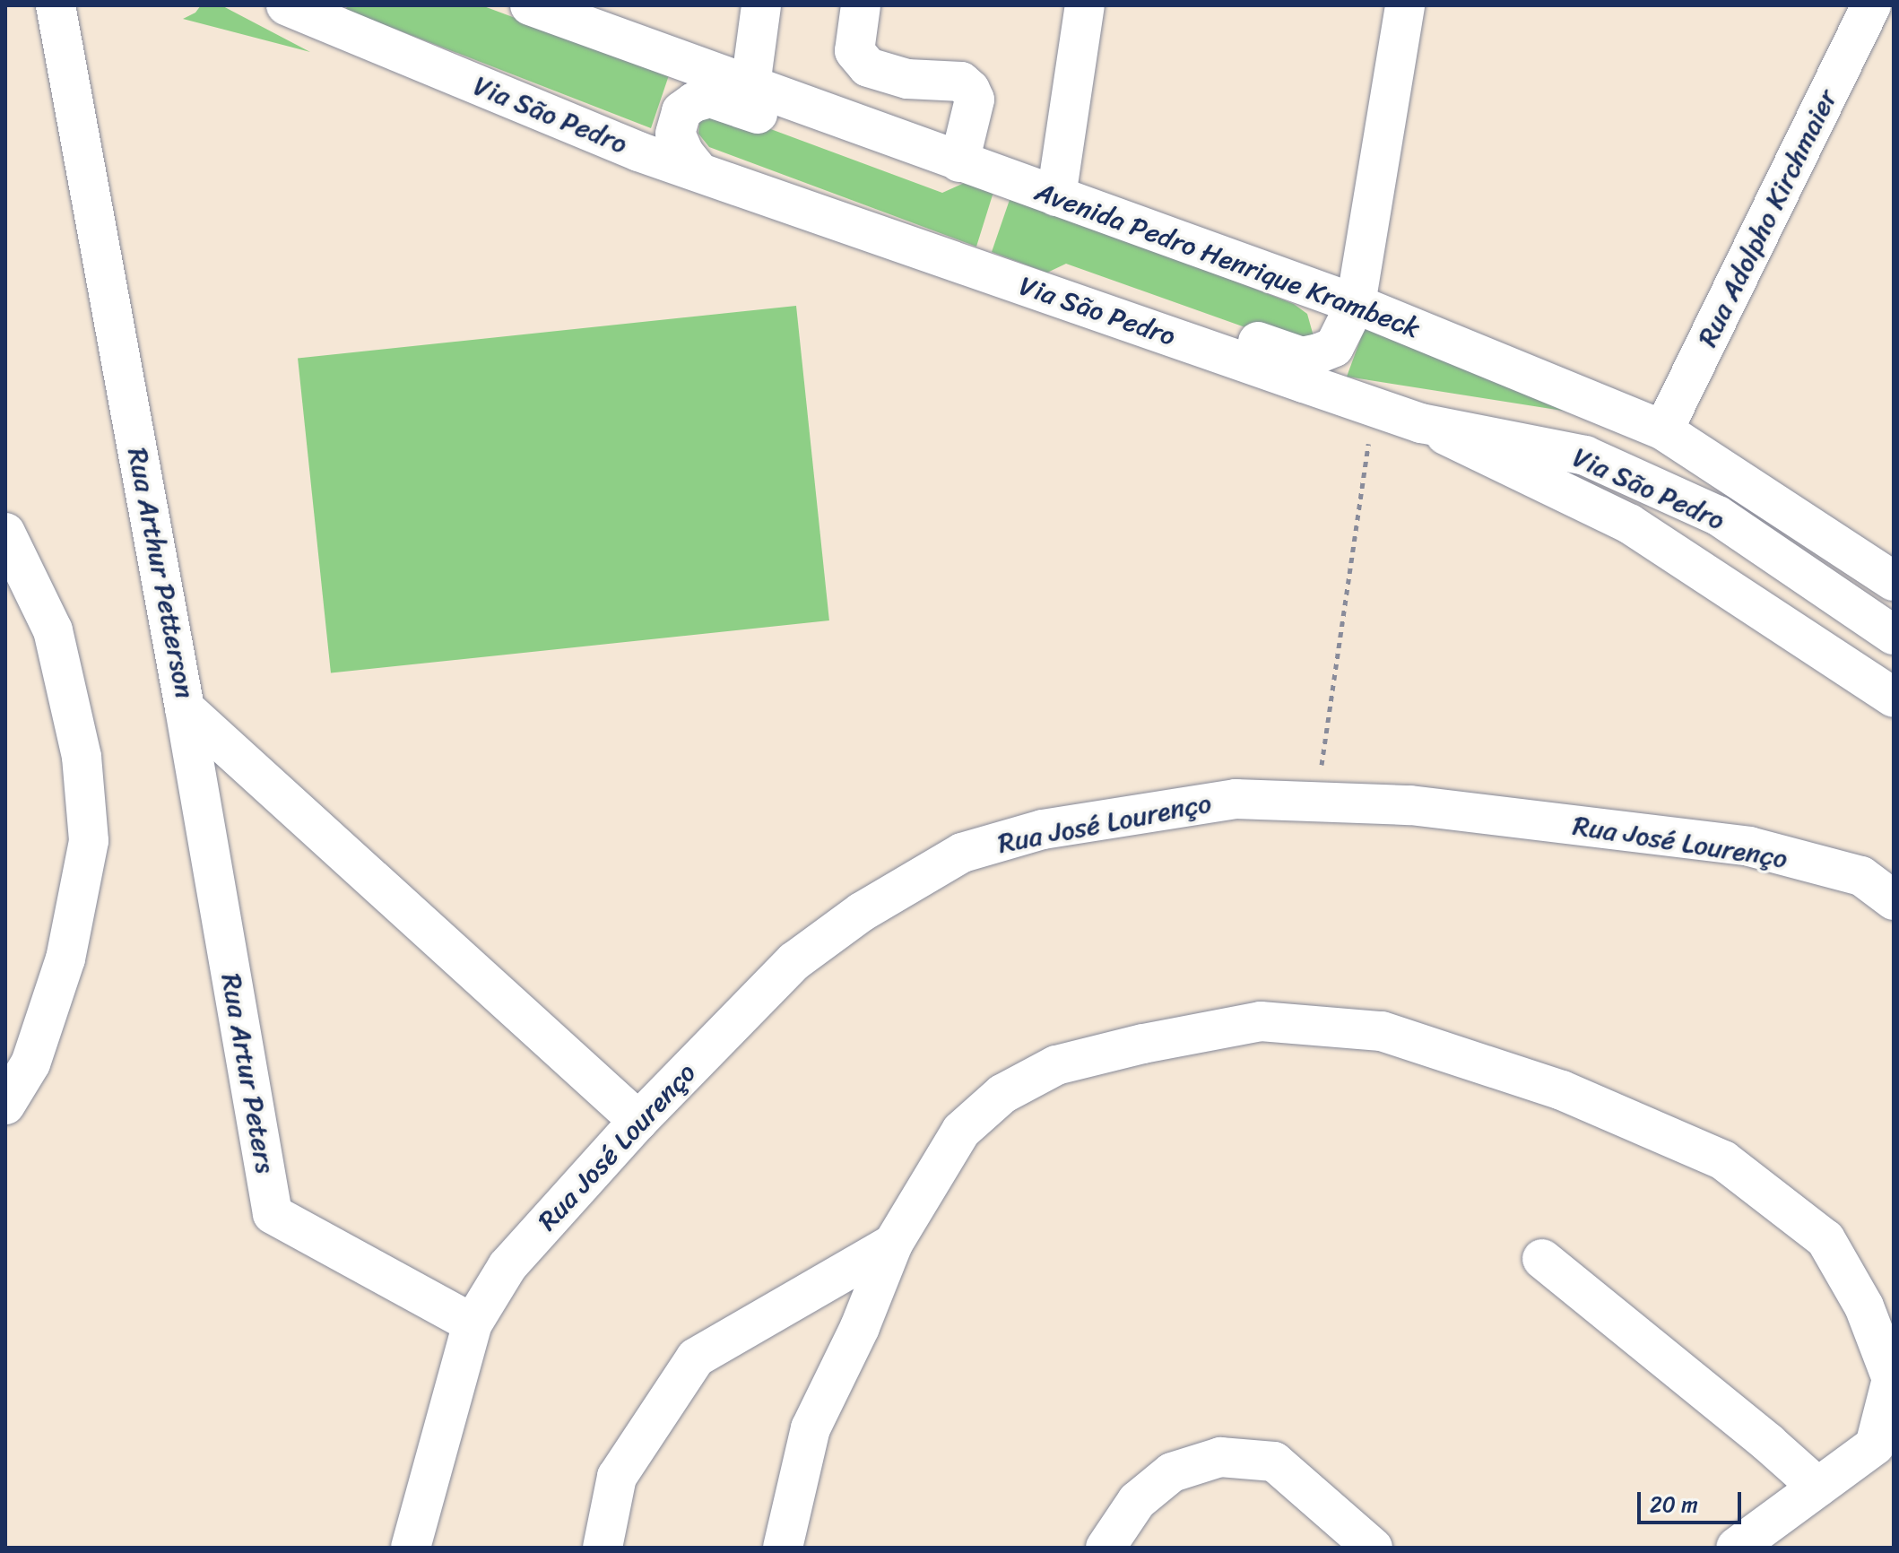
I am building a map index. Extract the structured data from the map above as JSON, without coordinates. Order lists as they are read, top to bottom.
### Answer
{
  "streets": {
    "street": [
      "Via São Pedro",
      "Rua Adolpho Kirchmaier",
      "Avenida Pedro Henrique Krambeck",
      "Rua Arthur Petterson",
      "Rua José Lourenço",
      "Rua Artur Peters"
    ]
  },
  "crossings": [
    ["Rua Adolpho Kirchmaier", "Avenida Pedro Henrique Krambeck"],
    ["Rua Arthur Petterson", "Rua José Lourenço"],
    ["Rua Arthur Petterson", "Rua Artur Peters"],
    ["Rua José Lourenço", "Rua Artur Peters"]
  ],
  "scale_bar": "20 m"
}
